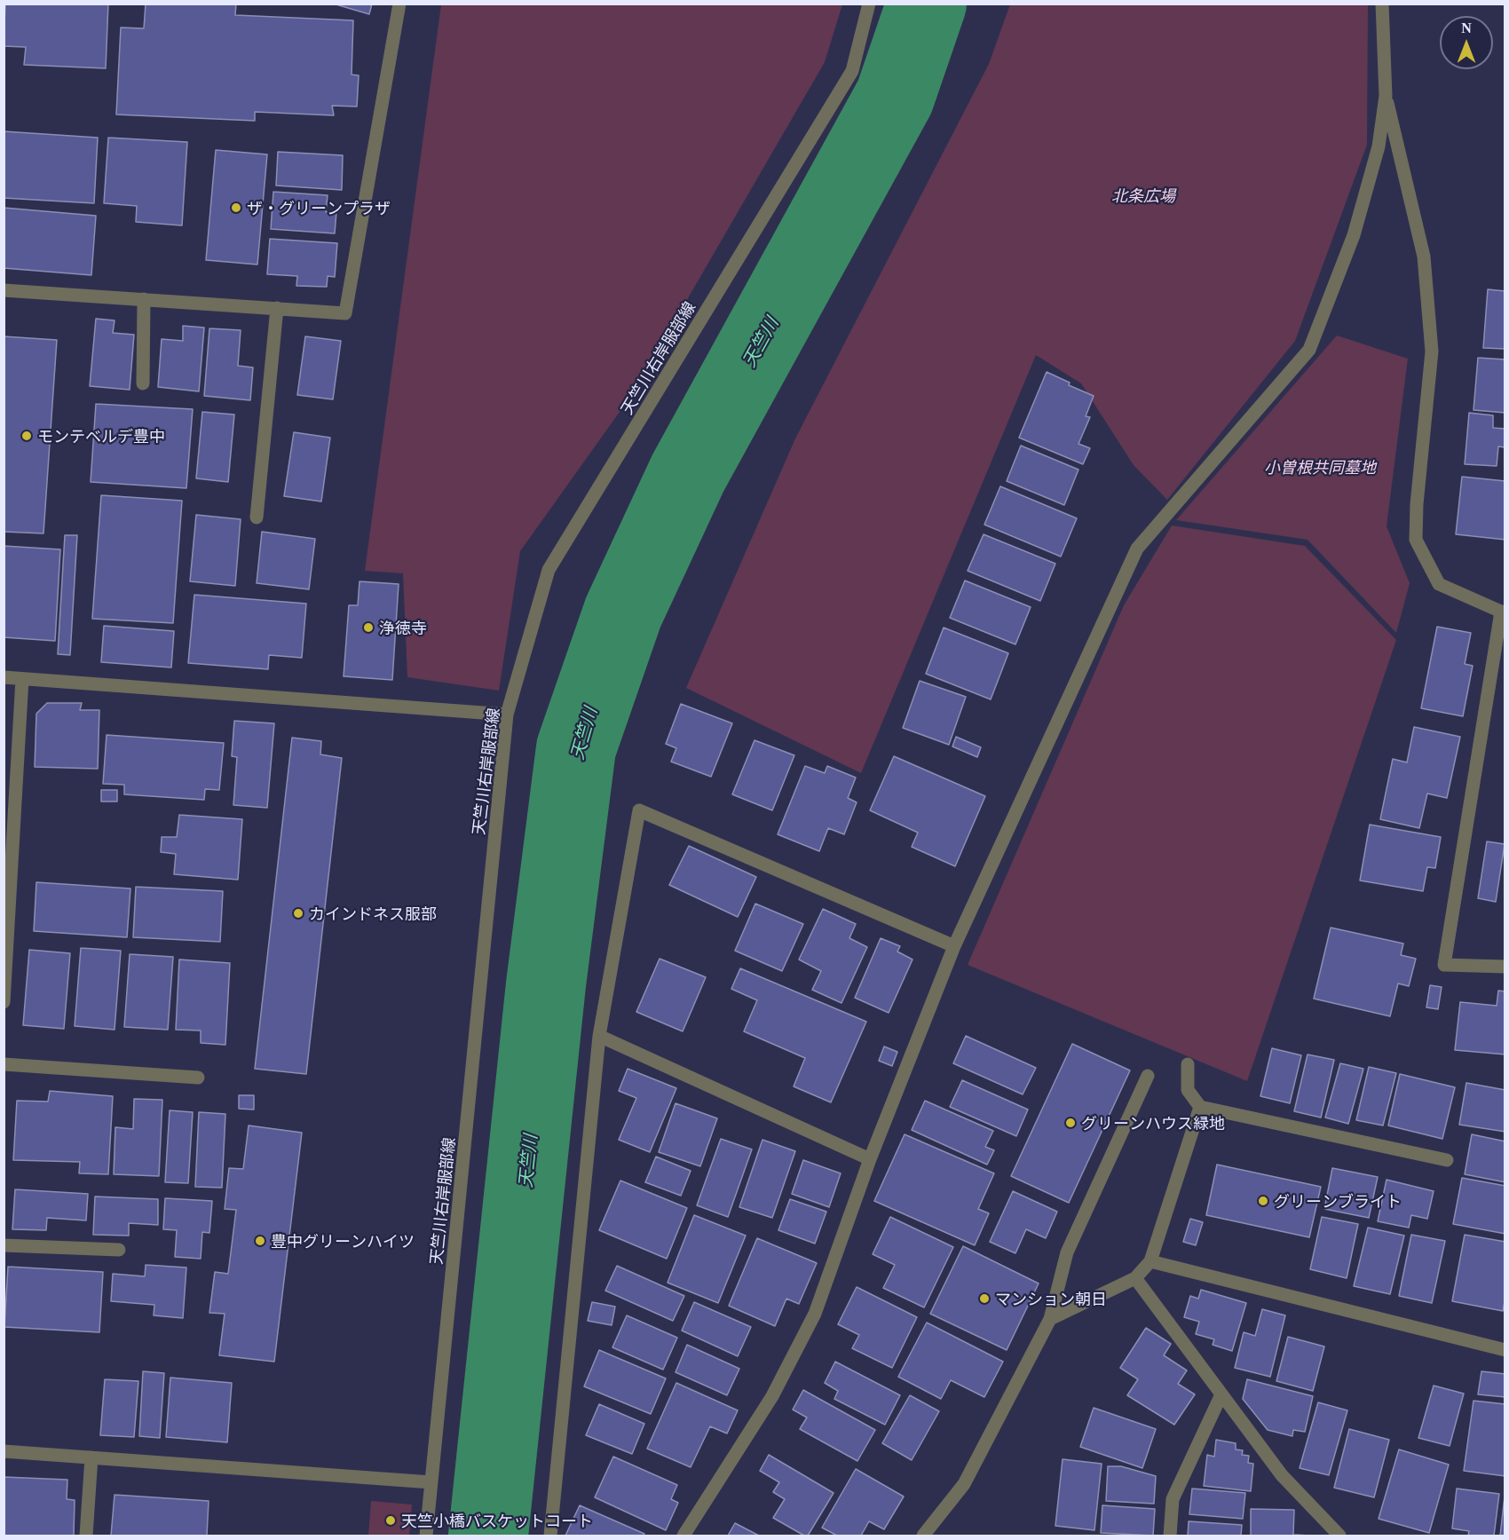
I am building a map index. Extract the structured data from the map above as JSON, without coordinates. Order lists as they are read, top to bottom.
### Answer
{
  "streets": {
    "street": ["天竺川右岸服部線"]
  },
  "water": ["天竺川"],
  "parks": ["北条広場", "小曽根共同墓地"],
  "places": [
    "ザ・グリーンプラザ",
    "モンテベルデ豊中",
    "浄徳寺",
    "カインドネス服部",
    "グリーンハウス緑地",
    "グリーンブライト",
    "豊中グリーンハイツ",
    "マンション朝日",
    "天竺小橋バスケットコート"
  ],
  "north": "top"
}
